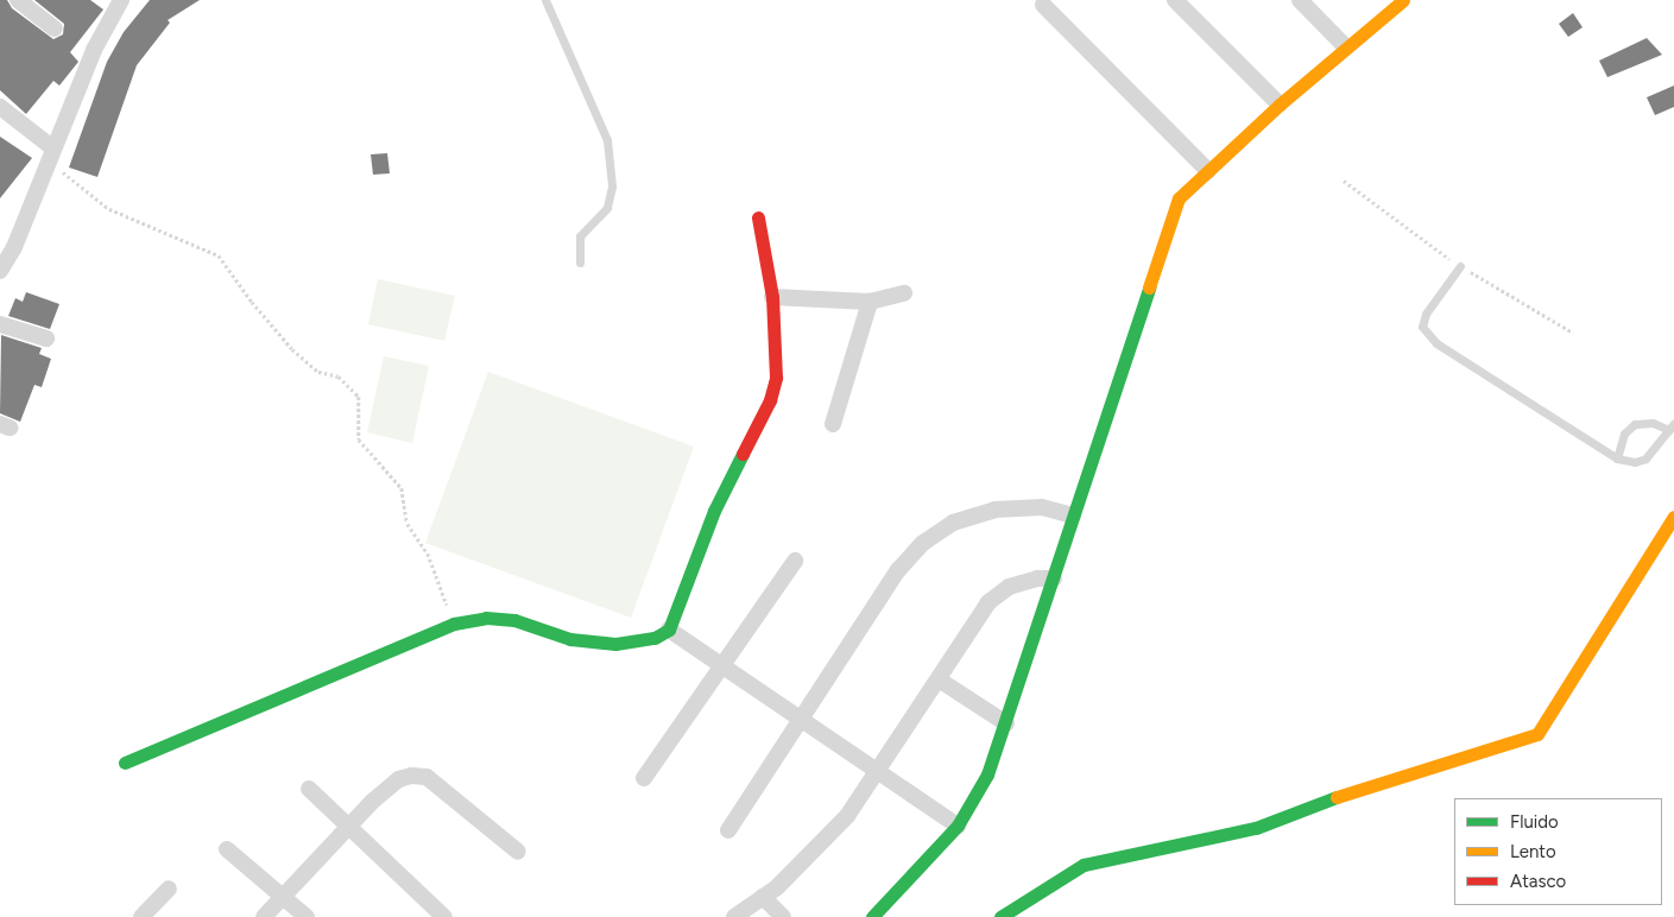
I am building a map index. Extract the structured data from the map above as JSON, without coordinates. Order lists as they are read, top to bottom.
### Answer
{
  "legend": ["Fluido", "Lento", "Atasco"]
}
